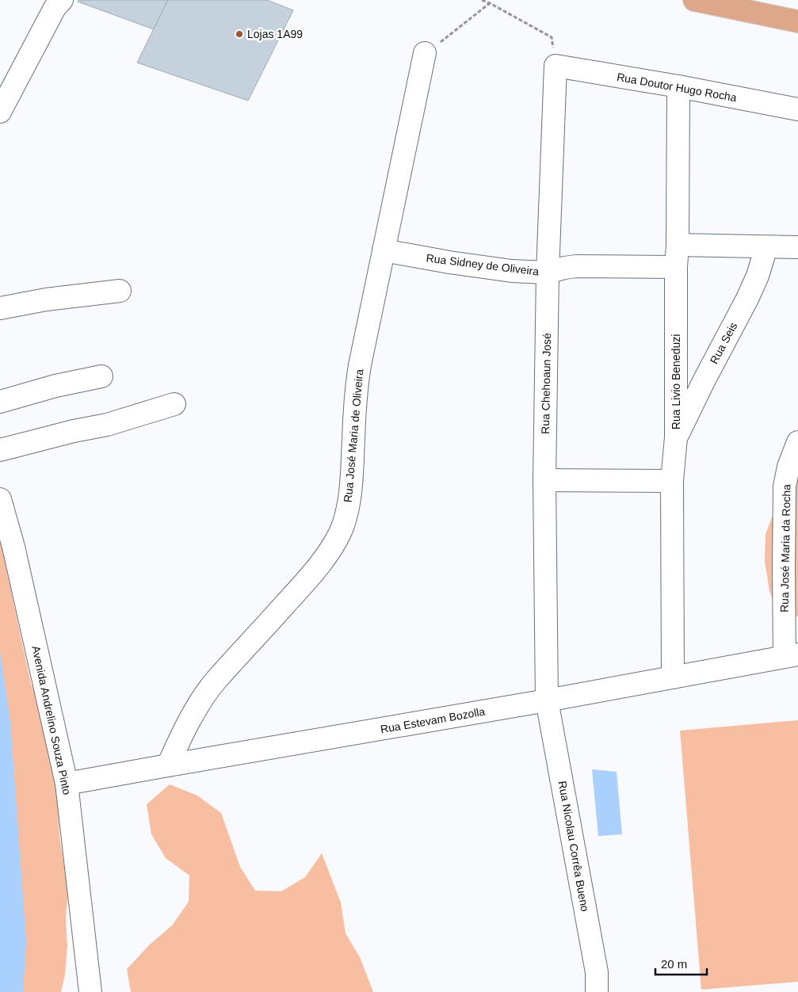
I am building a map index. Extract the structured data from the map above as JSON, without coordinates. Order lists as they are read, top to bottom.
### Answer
{
  "streets": {
    "street": [
      "Rua Doutor Hugo Rocha",
      "Rua Sidney de Oliveira",
      "Rua Seis",
      "Rua Livio Beneduzi",
      "Rua Chehoaun José",
      "Rua José Maria de Oliveira",
      "Rua José Maria da Rocha",
      "Avenida Andrelino Souza Pinto",
      "Rua Estevam Bozolla",
      "Rua Nicolau Corrêa Bueno"
    ]
  },
  "crossings": [
    ["Rua Doutor Hugo Rocha", "Rua Livio Beneduzi"],
    ["Rua Doutor Hugo Rocha", "Rua Chehoaun José"],
    ["Rua Sidney de Oliveira", "Rua Livio Beneduzi"],
    ["Rua Sidney de Oliveira", "Rua Chehoaun José"],
    ["Rua Sidney de Oliveira", "Rua José Maria de Oliveira"],
    ["Rua Seis", "Rua Livio Beneduzi"],
    ["Rua Livio Beneduzi", "Rua Estevam Bozolla"],
    ["Rua Chehoaun José", "Rua Estevam Bozolla"],
    ["Rua Chehoaun José", "Rua Nicolau Corrêa Bueno"],
    ["Rua José Maria de Oliveira", "Rua Estevam Bozolla"],
    ["Rua José Maria da Rocha", "Rua Estevam Bozolla"],
    ["Avenida Andrelino Souza Pinto", "Rua Estevam Bozolla"],
    ["Rua Estevam Bozolla", "Rua Nicolau Corrêa Bueno"]
  ],
  "places": ["Lojas 1A99"],
  "scale_bar": "20 m"
}
